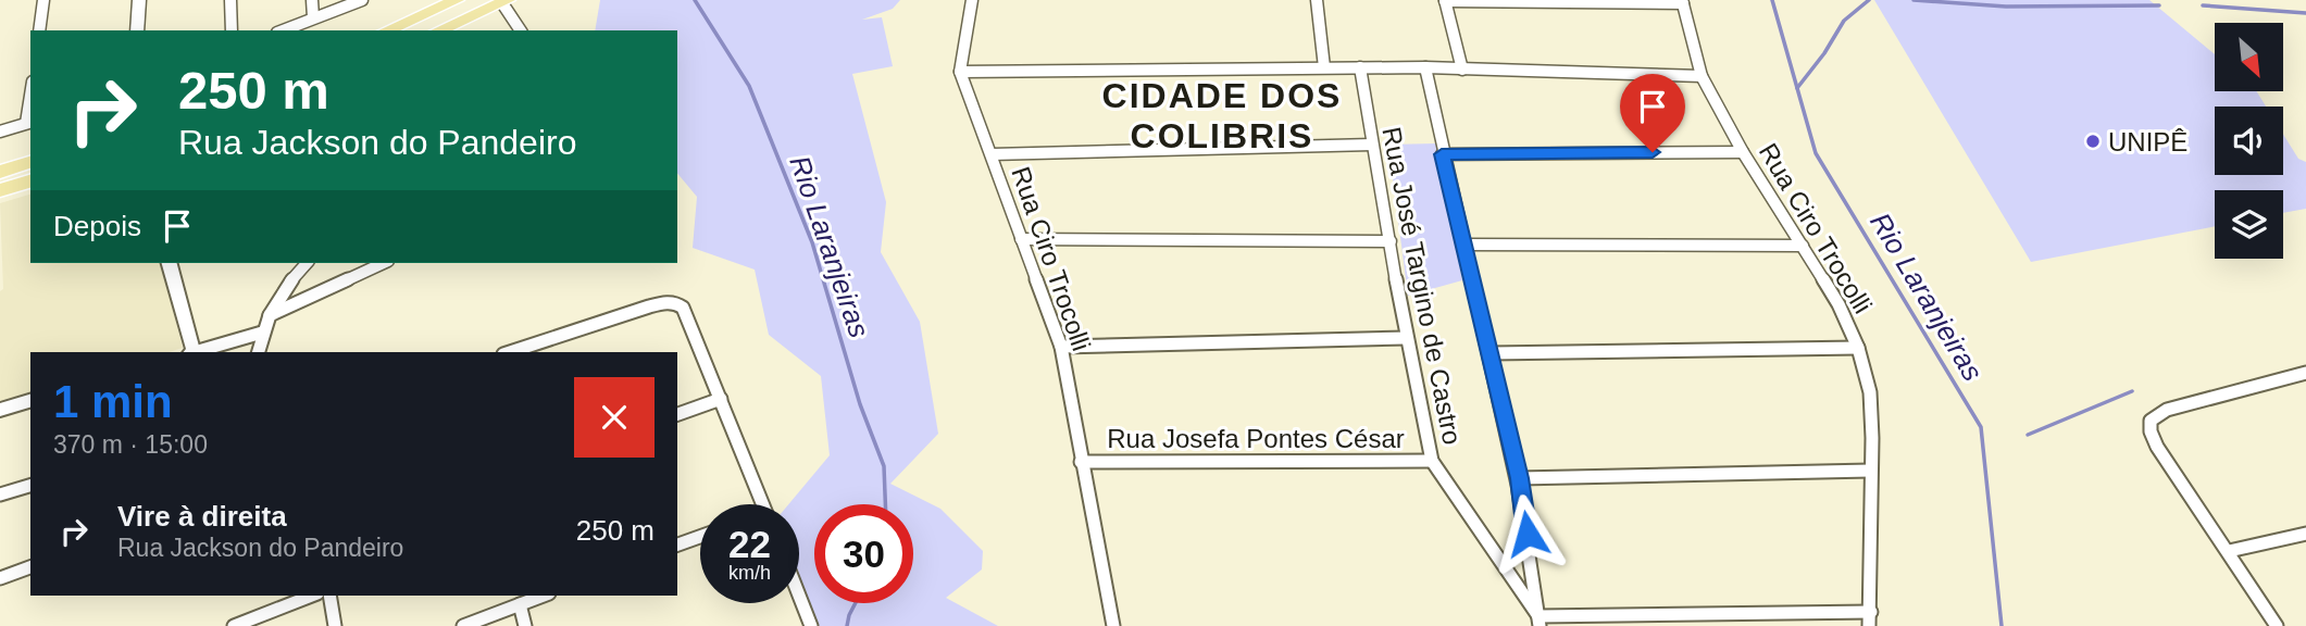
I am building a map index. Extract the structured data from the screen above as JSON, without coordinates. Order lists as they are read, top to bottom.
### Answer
{
  "streets": {
    "street": ["Rua Ciro Trocolli", "Rua José Targino de Castro", "Rua Josefa Pontes César"]
  },
  "crossings": [
    ["Rua Ciro Trocolli", "Rua Josefa Pontes César"],
    ["Rua José Targino de Castro", "Rua Josefa Pontes César"]
  ],
  "districts": ["CIDADE DOS COLIBRIS"],
  "water": ["Rio Laranjeiras"],
  "places": ["UNIPÊ"],
  "north": "bottom right",
  "page": {
    "turn": ["250 m", "Rua Jackson do Pandeiro"],
    "then": "Depois",
    "heading": ["1 min", "370 m · 15:00"],
    "list": [
      {
        "name": "Vire à direita",
        "note": "Rua Jackson do Pandeiro",
        "value": "250 m"
      }
    ],
    "speed": "22 km/h",
    "limit": "30"
  }
}
